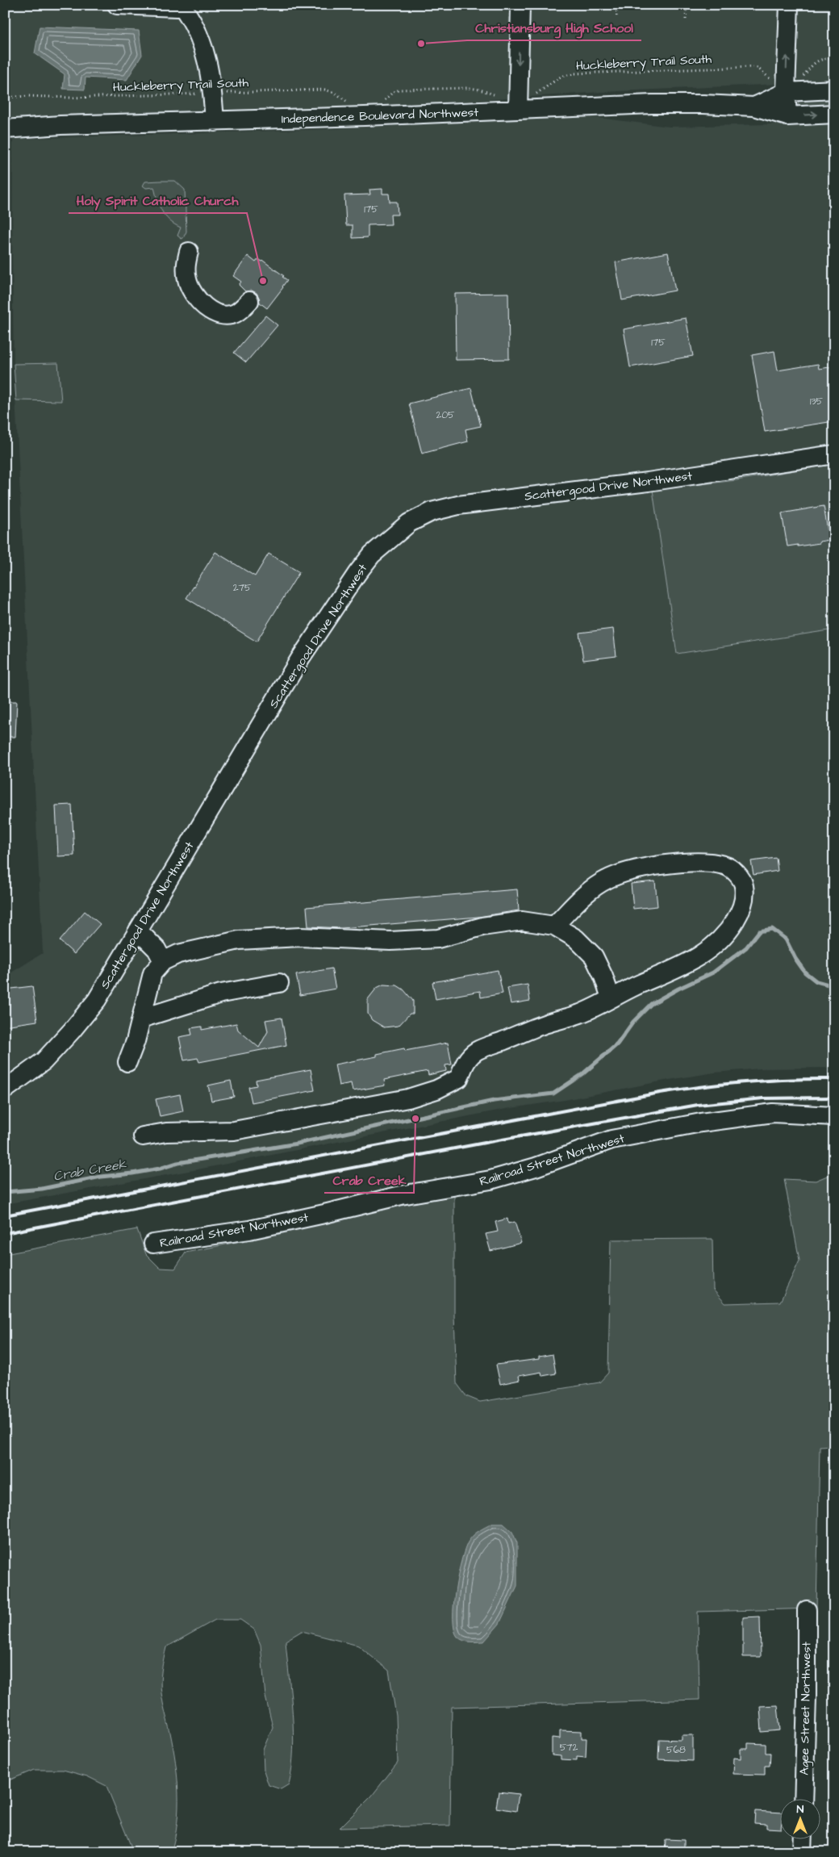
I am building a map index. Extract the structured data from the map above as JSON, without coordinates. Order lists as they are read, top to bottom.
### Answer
{
  "streets": {
    "street": [
      "Independence Boulevard Northwest",
      "Scattergood Drive Northwest",
      "Railroad Street Northwest",
      "Agee Street Northwest"
    ],
    "path": ["Huckleberry Trail South"]
  },
  "crossings": [
    ["Huckleberry Trail South", "Independence Boulevard Northwest"]
  ],
  "water": ["Crab Creek"],
  "places": ["Christiansburg High School", "Holy Spirit Catholic Church", "Crab Creek"],
  "house_numbers": [
    "175",
    "175",
    "135",
    "205",
    "275",
    "572",
    "568"
  ],
  "north": "top"
}
